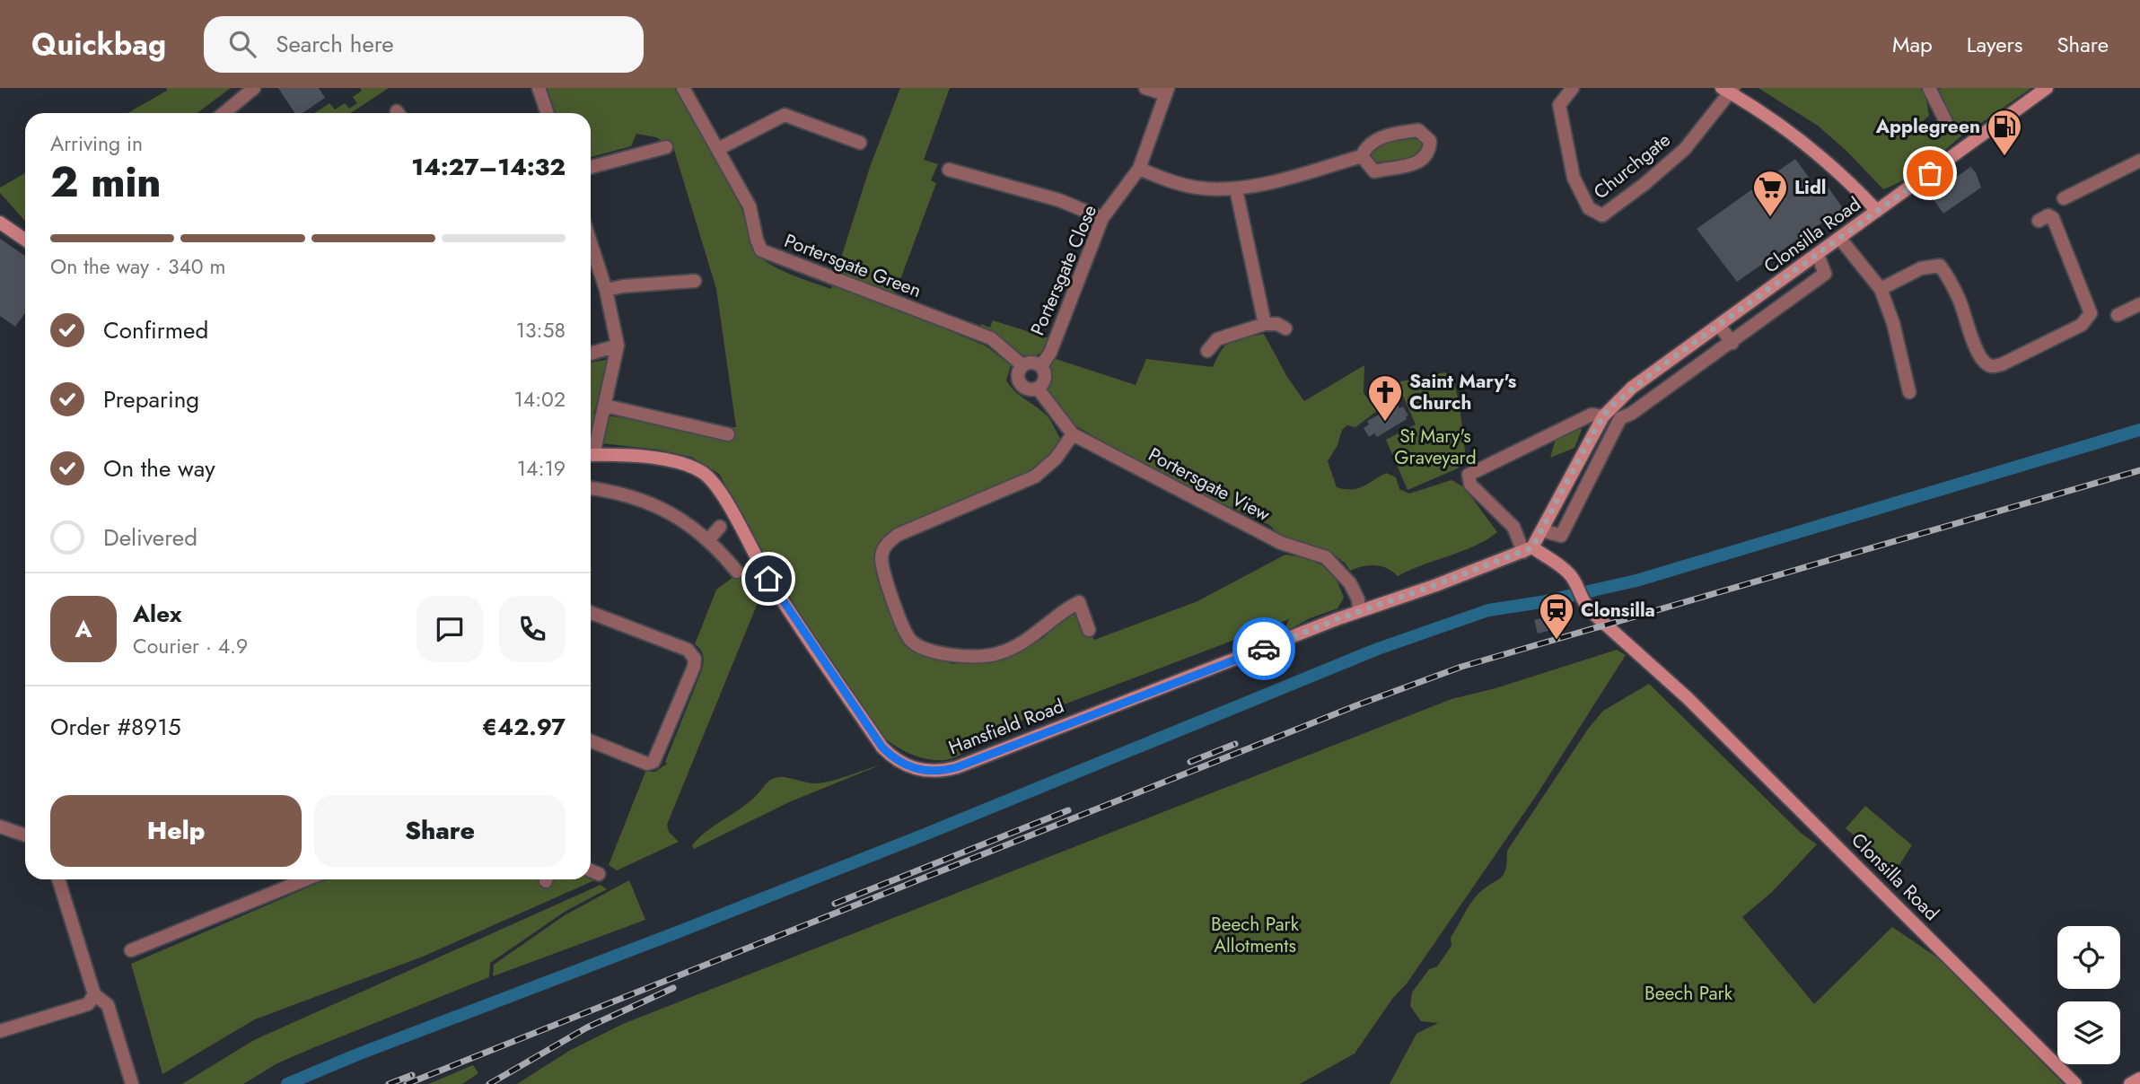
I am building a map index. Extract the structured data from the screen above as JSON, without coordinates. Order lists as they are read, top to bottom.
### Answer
{
  "streets": {
    "main road": ["Clonsilla Road", "Hansfield Road"],
    "street": [
      "Churchgate",
      "Portersgate Green",
      "Portersgate Close",
      "Portersgate View"
    ]
  },
  "crossings": [
    ["Clonsilla Road", "Hansfield Road"],
    ["Portersgate Green", "Portersgate Close"],
    ["Portersgate Green", "Portersgate View"],
    ["Portersgate Close", "Portersgate View"],
    ["Portersgate View", "Hansfield Road"]
  ],
  "parks": ["St Mary's Graveyard", "Beech Park Allotments", "Beech Park"],
  "places": {
    "fuel station": ["Applegreen"],
    "supermarket": ["Lidl"],
    "church": ["Saint Mary's Church"],
    "station": ["Clonsilla"]
  },
  "page": {
    "header": "Quickbag",
    "search": "Search here",
    "nav": ["Map", "Layers", "Share"],
    "heading": ["2 min", "Arriving in", "14:27–14:32"],
    "panel": [
      "Alex",
      "Courier · 4.9",
      "Order #8915",
      "€42.97"
    ],
    "bar": "On the way · 340 m",
    "list": [
      ["Confirmed", "13:58"],
      ["Preparing", "14:02"],
      ["On the way", "14:19"],
      "Delivered"
    ],
    "round": "A",
    "buttons": ["Help", "Share"]
  }
}
